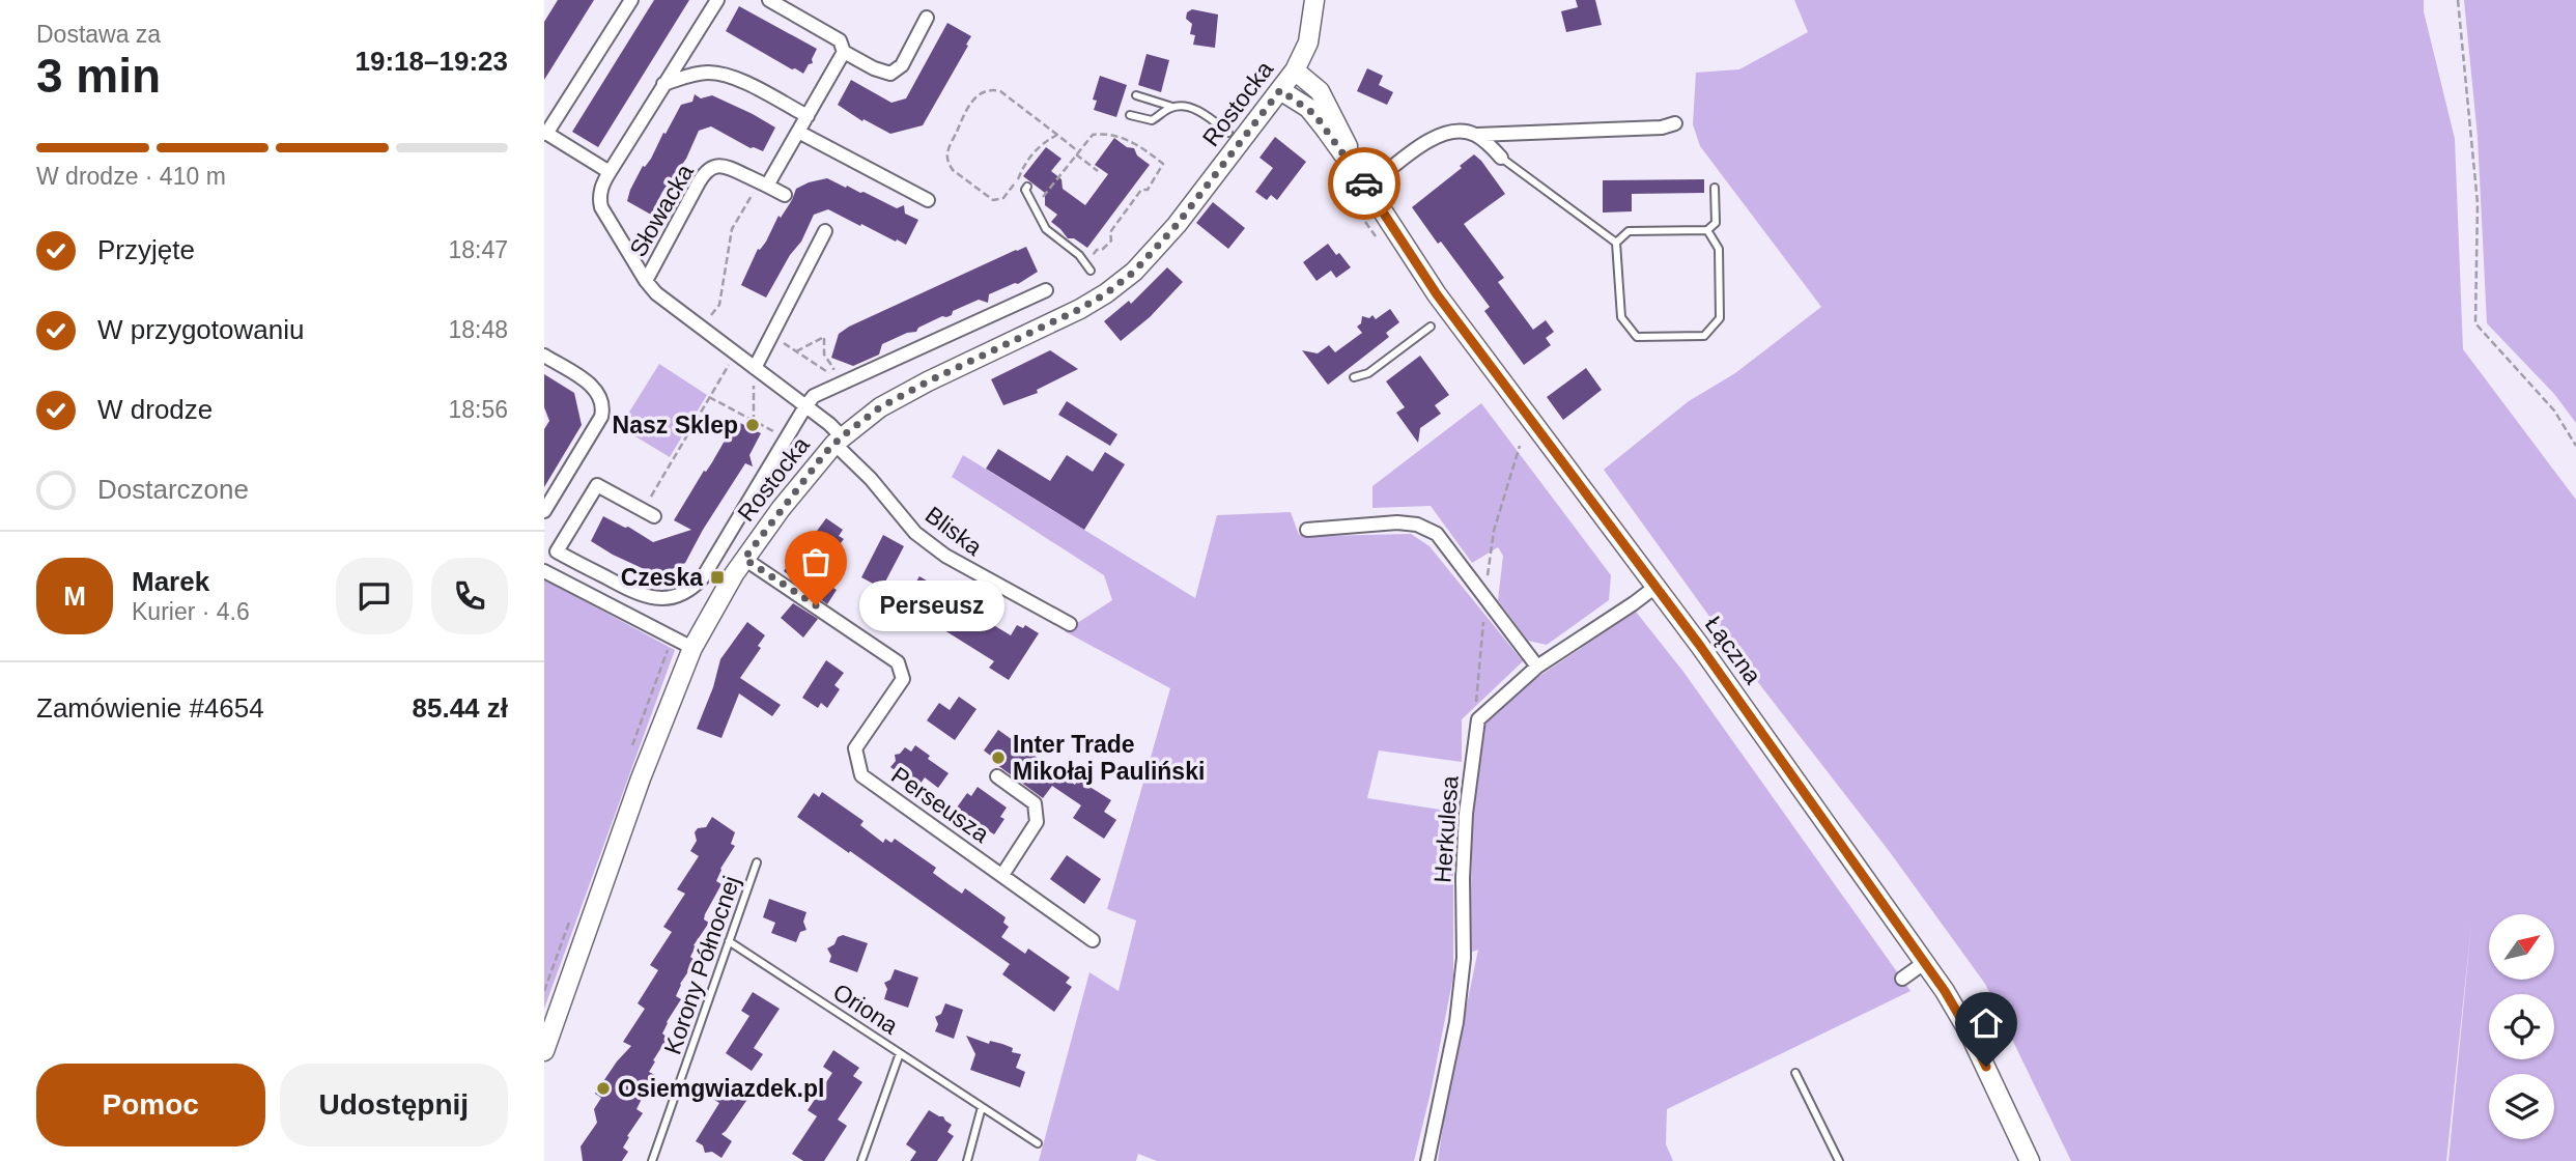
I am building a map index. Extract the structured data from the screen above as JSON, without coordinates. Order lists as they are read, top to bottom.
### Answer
{
  "streets": {
    "street": [
      "Rostocka",
      "Słowacka",
      "Bliska",
      "Łączna",
      "Perseusza",
      "Herkulesa"
    ],
    "lane": ["Korony Północnej", "Oriona"]
  },
  "crossings": [
    ["Rostocka", "Słowacka"],
    ["Rostocka", "Bliska"],
    ["Rostocka", "Łączna"],
    ["Rostocka", "Perseusza"],
    ["Słowacka", "Bliska"],
    ["Łączna", "Herkulesa"],
    ["Korony Północnej", "Oriona"]
  ],
  "places": {
    "other": [
      "Nasz Sklep",
      "Perseusz",
      "Inter Trade Mikołaj Pauliński",
      "Osiemgwiazdek.pl"
    ],
    "transit": ["Czeska"]
  },
  "north": "top right",
  "page": {
    "heading": ["3 min", "Dostawa za", "19:18–19:23"],
    "panel": [
      "Marek",
      "Kurier · 4.6",
      "Zamówienie #4654",
      "85.44 zł"
    ],
    "bar": "W drodze · 410 m",
    "list": [
      ["Przyjęte", "18:47"],
      ["W przygotowaniu", "18:48"],
      ["W drodze", "18:56"],
      "Dostarczone"
    ],
    "round": "M",
    "bubble": "Perseusz",
    "buttons": ["Pomoc", "Udostępnij"]
  }
}
